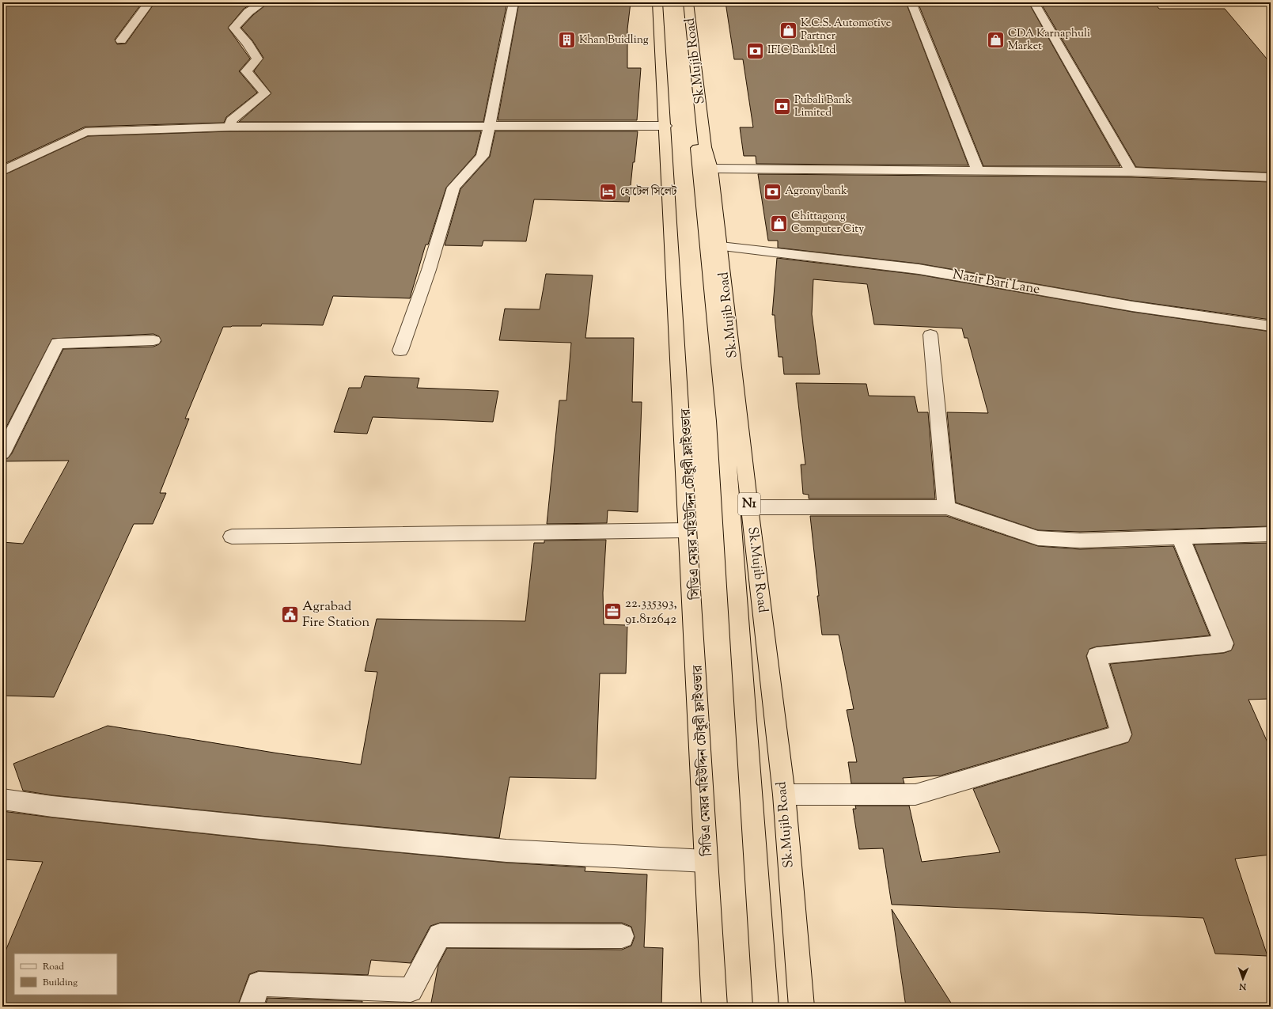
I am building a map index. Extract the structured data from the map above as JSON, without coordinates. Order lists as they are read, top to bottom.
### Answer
{
  "streets": {
    "highway": ["Sk.Mujib Road", "সিডিএ মেয়র মহিউদ্দিন চৌধুরী ফ্লাইওভার", "N1"],
    "street": ["Nazir Bari Lane"]
  },
  "crossings": [
    ["Sk.Mujib Road", "Nazir Bari Lane"]
  ],
  "places": {
    "shop": ["K.C.S. Automotive Partner", "CDA Karnaphuli Market", "Chittagong Computer City"],
    "building": ["Khan Buidling"],
    "bank": ["IFIC Bank Ltd", "Pubali Bank Limited", "Agrony bank"],
    "hotel": ["হোটেল সিলেট"],
    "office": ["22.335393, 91.812642"],
    "public building": ["Agrabad Fire Station"]
  },
  "legend": ["Road", "Building"],
  "north": "bottom"
}
